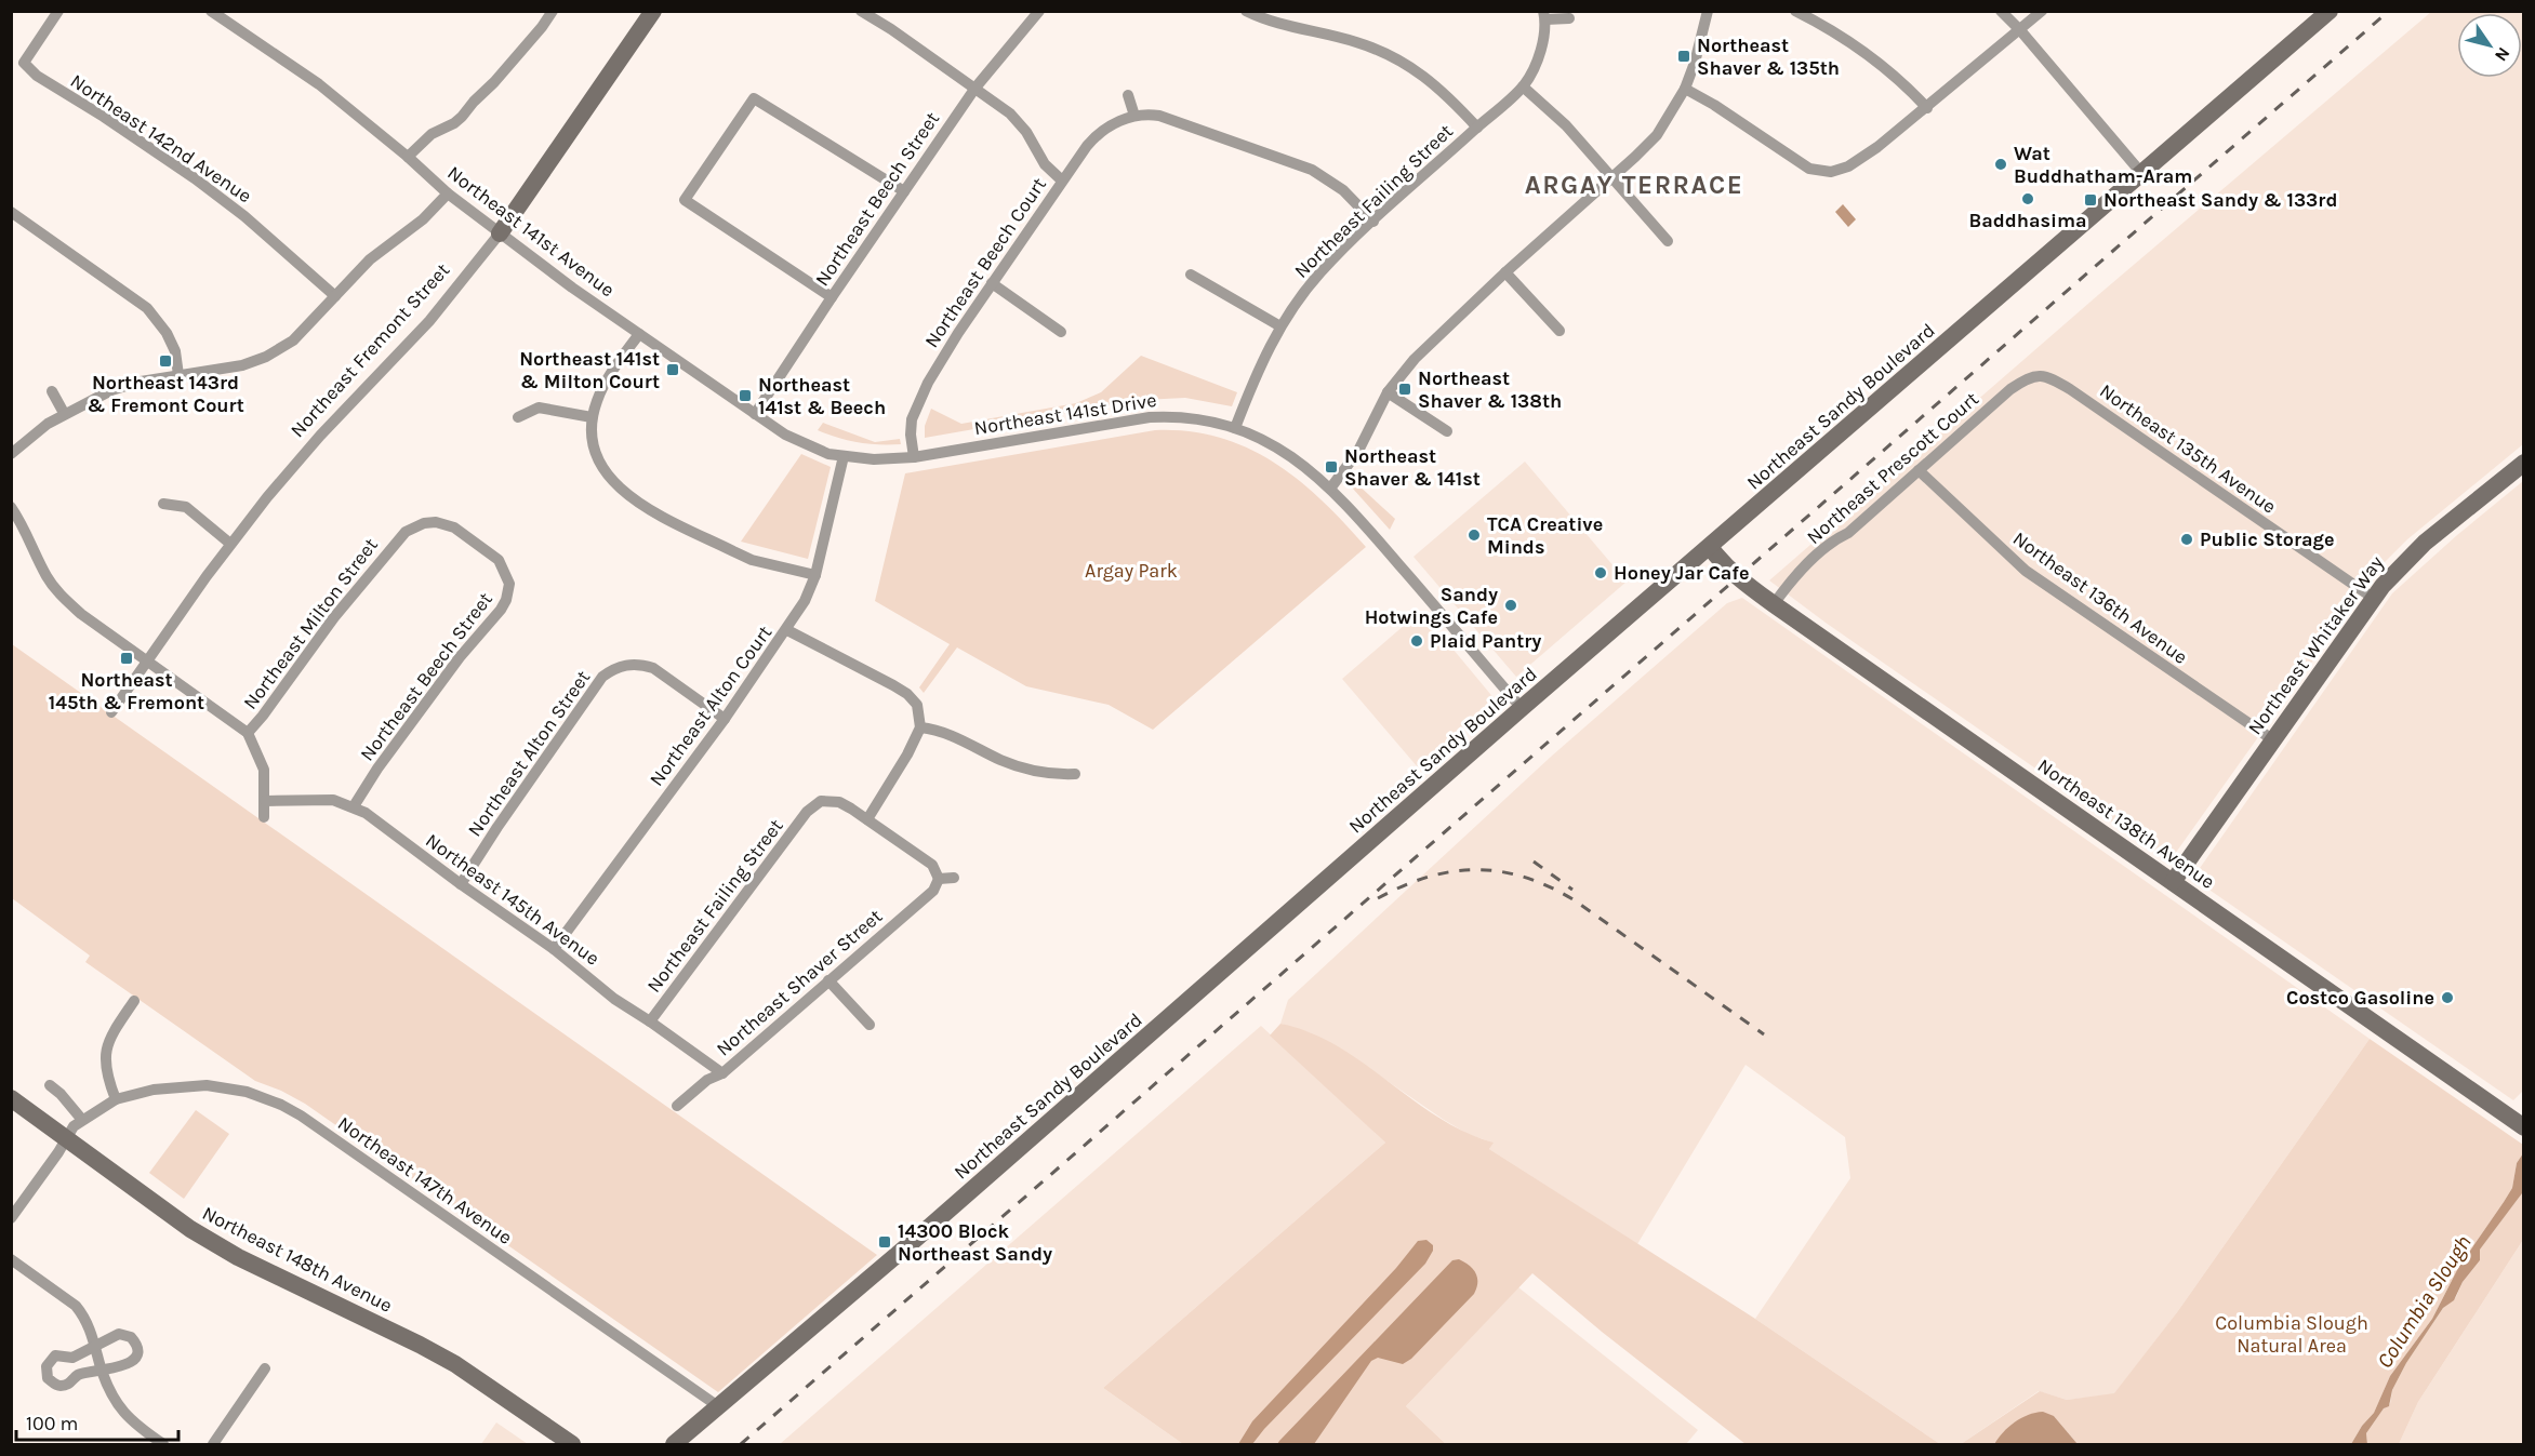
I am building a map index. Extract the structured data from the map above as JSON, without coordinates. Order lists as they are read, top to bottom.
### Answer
{
  "streets": {
    "main road": [
      "Northeast Fremont Street",
      "Northeast Sandy Boulevard",
      "Northeast Whitaker Way",
      "Northeast 138th Avenue",
      "Northeast 148th Avenue"
    ],
    "street": [
      "Northeast 142nd Avenue",
      "Northeast Beech Street",
      "Northeast Failing Street",
      "Northeast 141st Avenue",
      "Northeast Beech Court",
      "Northeast 141st Drive",
      "Northeast 135th Avenue",
      "Northeast Prescott Court",
      "Northeast 136th Avenue",
      "Northeast Milton Street",
      "Northeast Alton Court",
      "Northeast Alton Street",
      "Northeast 145th Avenue",
      "Northeast Shaver Street",
      "Northeast 147th Avenue"
    ]
  },
  "crossings": [
    ["Northeast Beech Street", "Northeast 141st Avenue"],
    ["Northeast Beech Street", "Northeast Milton Street"],
    ["Northeast Beech Street", "Northeast 145th Avenue"],
    ["Northeast Failing Street", "Northeast 141st Drive"],
    ["Northeast Failing Street", "Northeast 145th Avenue"],
    ["Northeast 141st Avenue", "Northeast Fremont Street"],
    ["Northeast 141st Avenue", "Northeast 141st Drive"],
    ["Northeast 141st Avenue", "Northeast Alton Court"],
    ["Northeast Beech Court", "Northeast 141st Drive"],
    ["Northeast Sandy Boulevard", "Northeast 141st Drive"],
    ["Northeast Sandy Boulevard", "Northeast 138th Avenue"],
    ["Northeast Sandy Boulevard", "Northeast 147th Avenue"],
    ["Northeast 141st Drive", "Northeast Alton Court"],
    ["Northeast 135th Avenue", "Northeast Prescott Court"],
    ["Northeast 135th Avenue", "Northeast Whitaker Way"],
    ["Northeast Prescott Court", "Northeast 136th Avenue"],
    ["Northeast Prescott Court", "Northeast 138th Avenue"],
    ["Northeast 136th Avenue", "Northeast Whitaker Way"],
    ["Northeast Whitaker Way", "Northeast 138th Avenue"],
    ["Northeast Alton Court", "Northeast Alton Street"],
    ["Northeast Alton Court", "Northeast 145th Avenue"],
    ["Northeast Alton Street", "Northeast 145th Avenue"],
    ["Northeast 145th Avenue", "Northeast Shaver Street"],
    ["Northeast 147th Avenue", "Northeast 148th Avenue"]
  ],
  "districts": ["ARGAY TERRACE"],
  "water": ["Columbia Slough"],
  "parks": ["Argay Park", "Columbia Slough Natural Area"],
  "places": {
    "transit": [
      "Northeast Shaver & 135th",
      "Northeast Sandy & 133rd",
      "Northeast 143rd & Fremont Court",
      "Northeast 141st & Milton Court",
      "Northeast Shaver & 138th",
      "Northeast 141st & Beech",
      "Northeast Shaver & 141st",
      "Northeast 145th & Fremont",
      "14300 Block Northeast Sandy"
    ],
    "other": [
      "Wat Buddhatham-Aram",
      "Baddhasima",
      "TCA Creative Minds",
      "Public Storage",
      "Honey Jar Cafe",
      "Sandy Hotwings Cafe",
      "Plaid Pantry",
      "Costco Gasoline"
    ]
  },
  "scale_bar": "100 m",
  "north": "bottom right"
}
